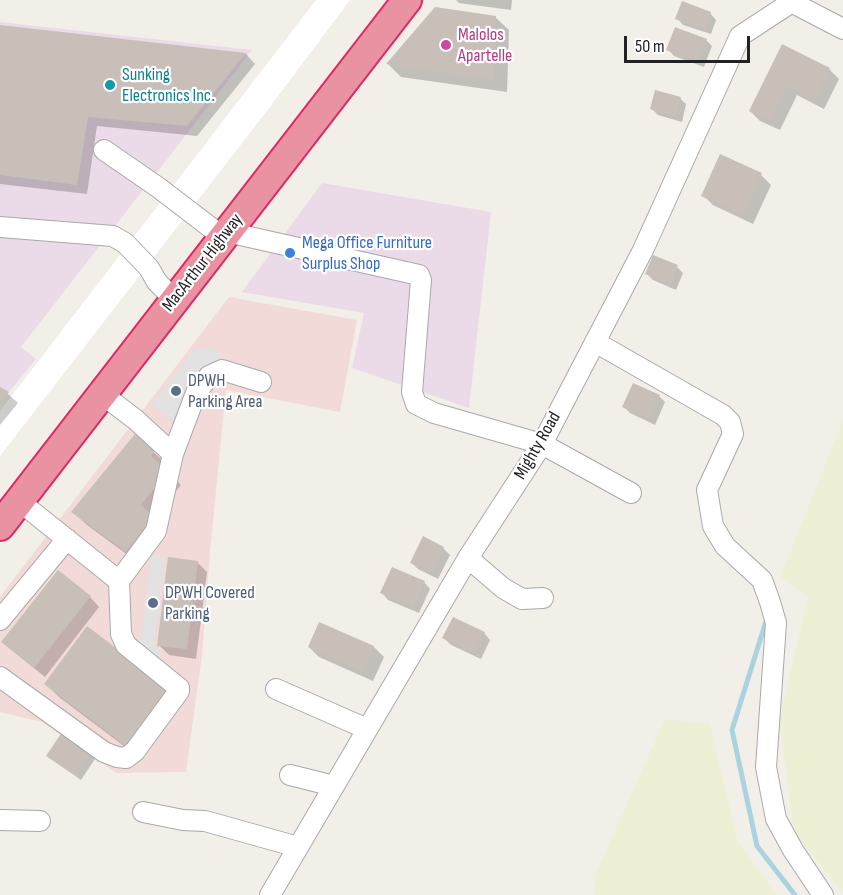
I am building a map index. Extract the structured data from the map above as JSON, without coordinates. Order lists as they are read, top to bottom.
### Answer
{
  "streets": {
    "highway": ["MacArthur Highway"],
    "street": ["Mighty Road"]
  },
  "places": [
    "Malolos Apartelle",
    "Sunking Electronics Inc.",
    "Mega Office Furniture Surplus Shop",
    "DPWH Parking Area",
    "DPWH Covered Parking"
  ],
  "scale_bar": "50 m"
}
